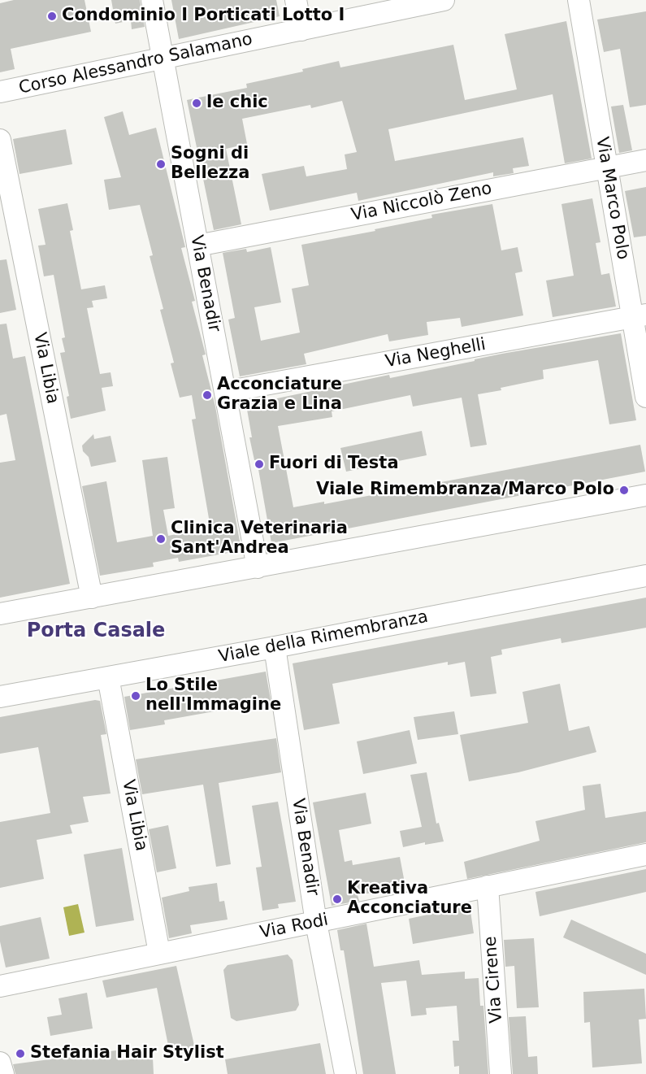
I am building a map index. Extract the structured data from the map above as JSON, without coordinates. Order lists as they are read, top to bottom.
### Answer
{
  "streets": {
    "street": [
      "Corso Alessandro Salamano",
      "Via Marco Polo",
      "Via Niccolò Zeno",
      "Via Benadir",
      "Via Neghelli",
      "Via Libia",
      "Viale della Rimembranza",
      "Via Rodi",
      "Via Cirene"
    ]
  },
  "crossings": [
    ["Corso Alessandro Salamano", "Via Benadir"],
    ["Via Marco Polo", "Via Niccolò Zeno"],
    ["Via Marco Polo", "Via Neghelli"],
    ["Via Niccolò Zeno", "Via Benadir"],
    ["Via Benadir", "Via Neghelli"],
    ["Via Benadir", "Viale della Rimembranza"],
    ["Via Benadir", "Via Rodi"],
    ["Via Libia", "Viale della Rimembranza"],
    ["Via Libia", "Via Rodi"],
    ["Via Rodi", "Via Cirene"]
  ],
  "districts": ["Porta Casale"],
  "places": [
    "Condominio I Porticati Lotto I",
    "le chic",
    "Sogni di Bellezza",
    "Acconciature Grazia e Lina",
    "Fuori di Testa",
    "Viale Rimembranza/Marco Polo",
    "Clinica Veterinaria Sant'Andrea",
    "Lo Stile nell'Immagine",
    "Kreativa Acconciature",
    "Stefania Hair Stylist"
  ]
}
